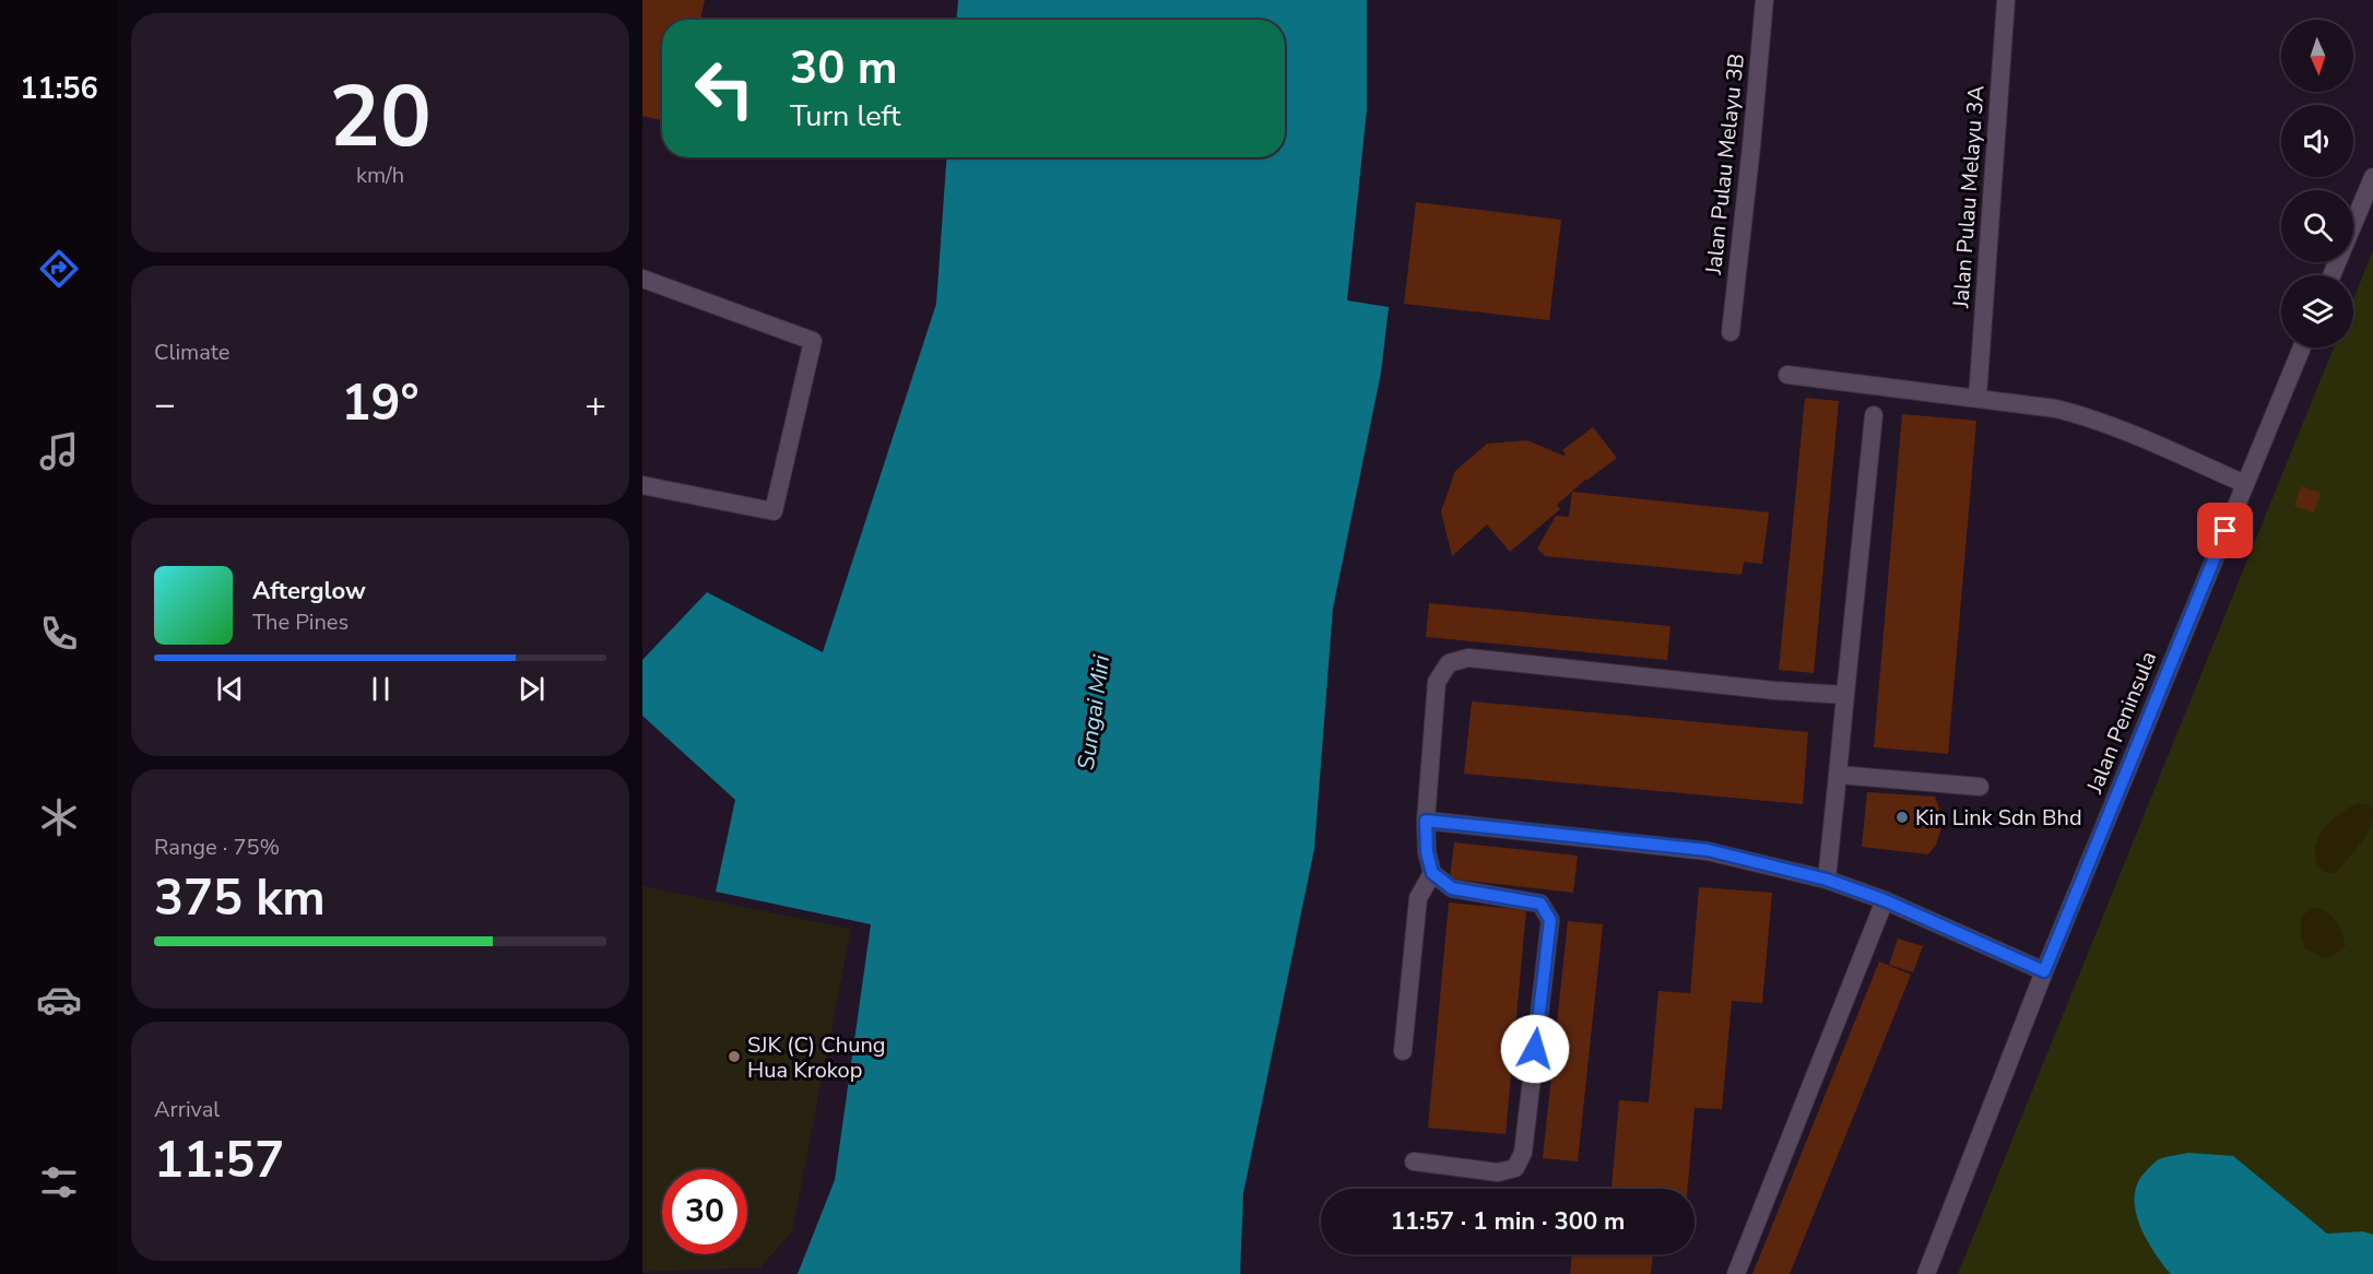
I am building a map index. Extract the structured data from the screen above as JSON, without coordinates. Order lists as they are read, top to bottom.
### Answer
{
  "streets": {
    "street": ["Jalan Pulau Melayu 3B", "Jalan Pulau Melayu 3A", "Jalan Peninsula"]
  },
  "water": ["Sungai Miri"],
  "places": ["Kin Link Sdn Bhd", "SJK (C) Chung Hua Krokop"],
  "north": "bottom",
  "page": {
    "tabs": "11:56",
    "tile": [
      ["20", "km/h"],
      "Climate",
      ["Range · 75%", "375 km"],
      ["Arrival", "11:57"]
    ],
    "turn": ["30 m", "Turn left"],
    "heat": ["−", "19°", "+"],
    "song": ["Afterglow", "The Pines"],
    "limit": "30",
    "trip": "11:57 · 1 min · 300 m"
  }
}
